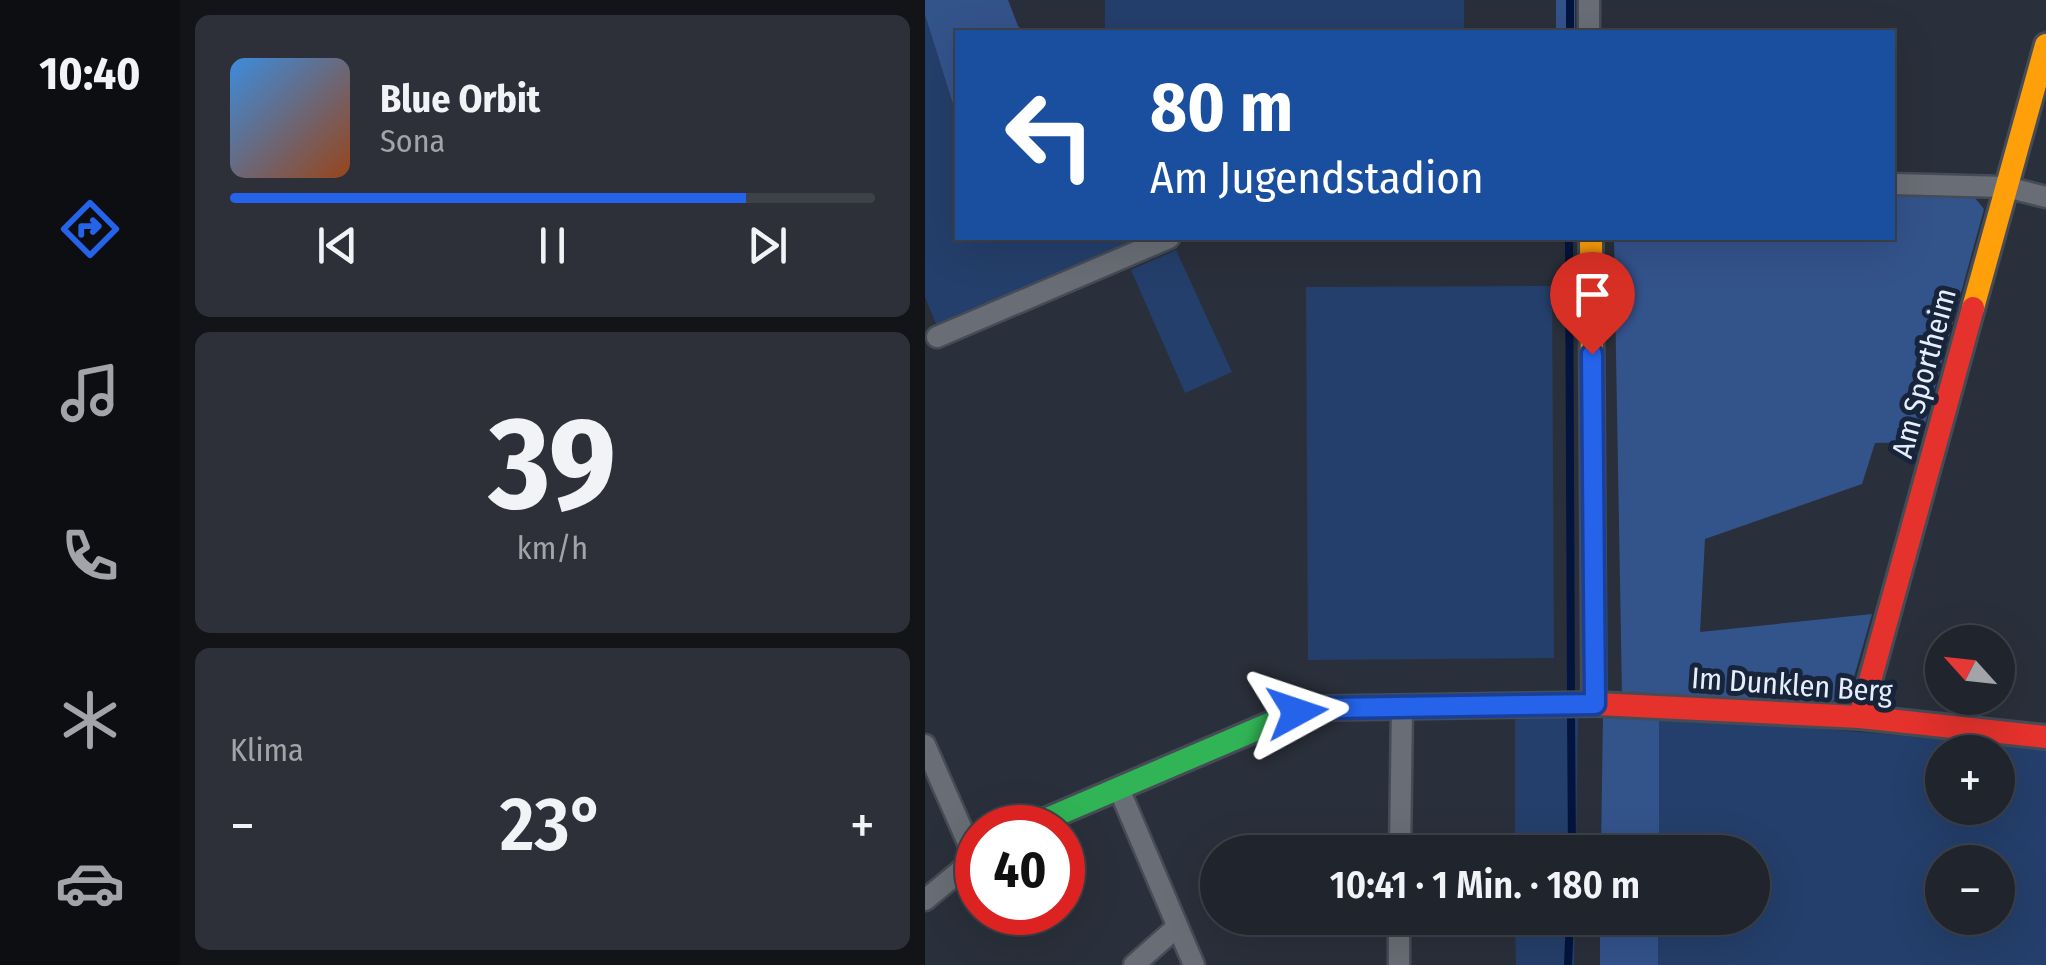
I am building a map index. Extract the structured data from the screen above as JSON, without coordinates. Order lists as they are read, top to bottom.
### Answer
{
  "streets": {
    "street": ["Am Sportheim", "Im Dunklen Berg"]
  },
  "crossings": [
    ["Am Sportheim", "Im Dunklen Berg"]
  ],
  "north": "top left",
  "page": {
    "tabs": "10:40",
    "turn": ["80 m", "Am Jugendstadion"],
    "song": ["Blue Orbit", "Sona"],
    "tile": [
      ["39", "km/h"],
      "Klima"
    ],
    "map_buttons": ["+", "−"],
    "heat": ["−", "23°", "+"],
    "limit": "40",
    "trip": "10:41 · 1 Min. · 180 m"
  }
}
